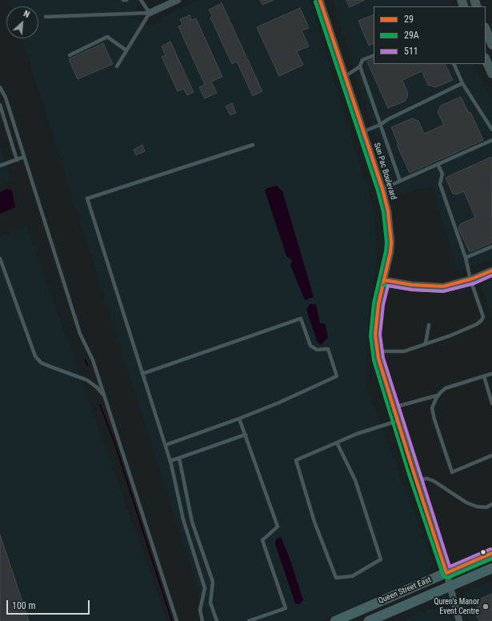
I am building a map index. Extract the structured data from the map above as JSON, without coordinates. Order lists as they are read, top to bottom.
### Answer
{
  "streets": {
    "main road": ["Queen Street East"],
    "street": ["Sun Pac Boulevard"]
  },
  "crossings": [
    ["Sun Pac Boulevard", "Queen Street East"]
  ],
  "places": ["Quren’s Manor Event Centre"],
  "lines": ["transit line 29", "transit line 29A", "transit line 511"],
  "legend": ["29", "29A", "511"],
  "scale_bar": "100 m",
  "north": "top right"
}
